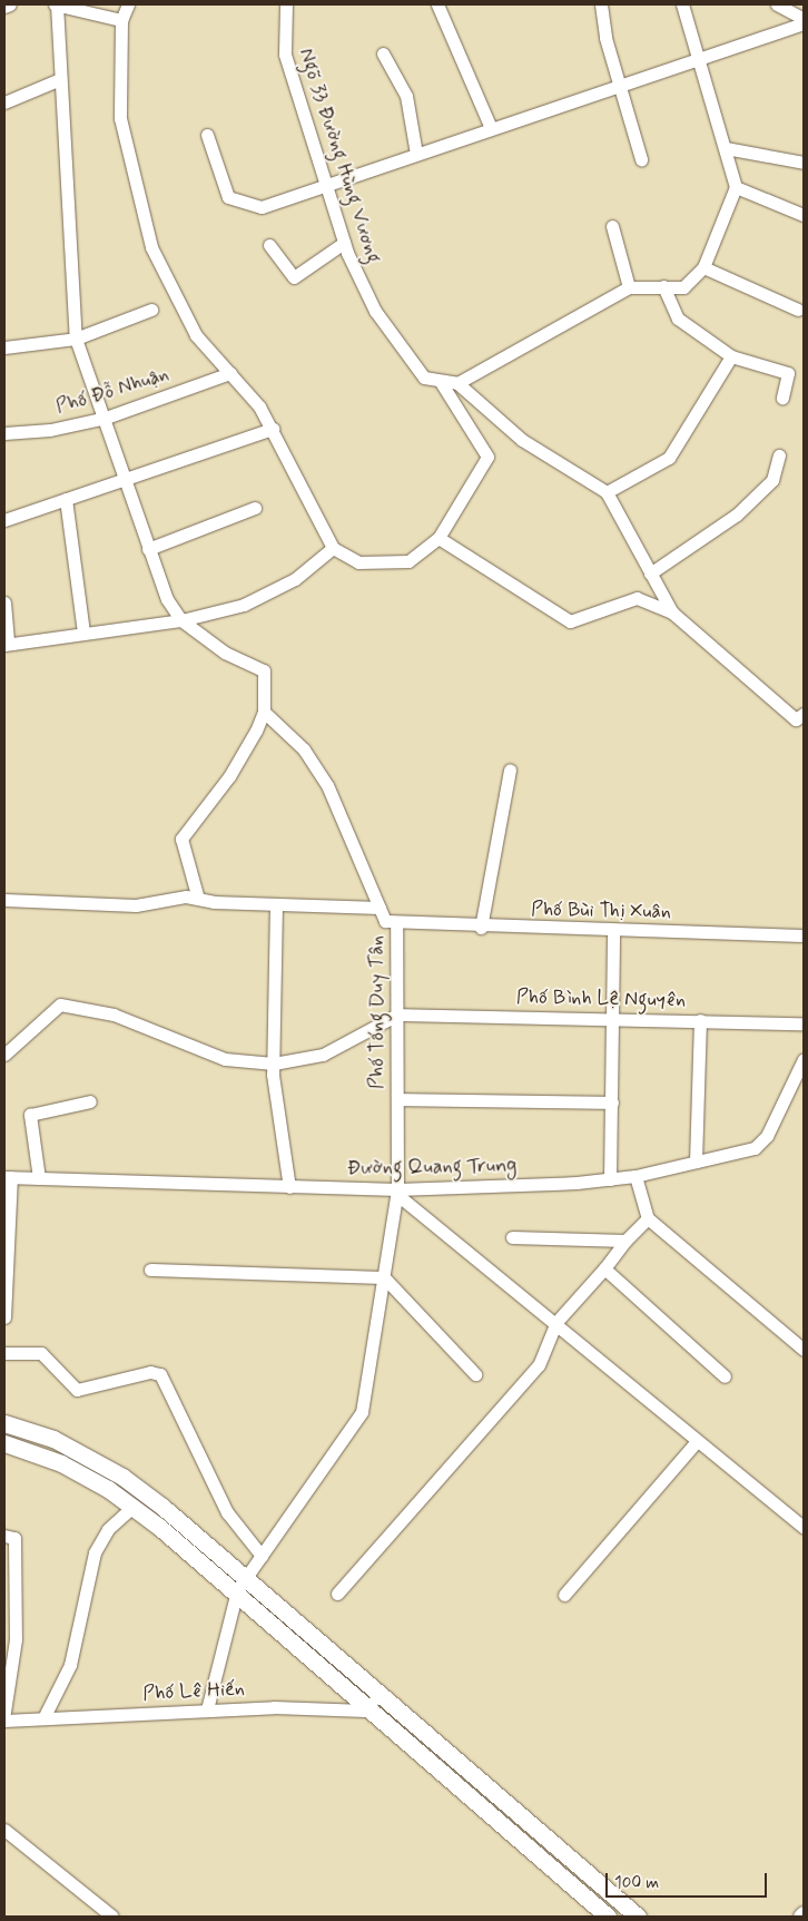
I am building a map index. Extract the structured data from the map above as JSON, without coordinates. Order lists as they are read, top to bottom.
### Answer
{
  "streets": {
    "street": [
      "Ngõ 33 Đường Hùng Vương",
      "Phố Đỗ Nhuận",
      "Phố Bùi Thị Xuân",
      "Phố Bình Lệ Nguyên",
      "Phố Tống Duy Tân",
      "Đường Quang Trung",
      "Phố Lê Hiến"
    ]
  },
  "crossings": [
    ["Phố Bùi Thị Xuân", "Phố Tống Duy Tân"],
    ["Phố Bình Lệ Nguyên", "Phố Tống Duy Tân"],
    ["Phố Tống Duy Tân", "Đường Quang Trung"]
  ],
  "scale_bar": "100 m"
}
